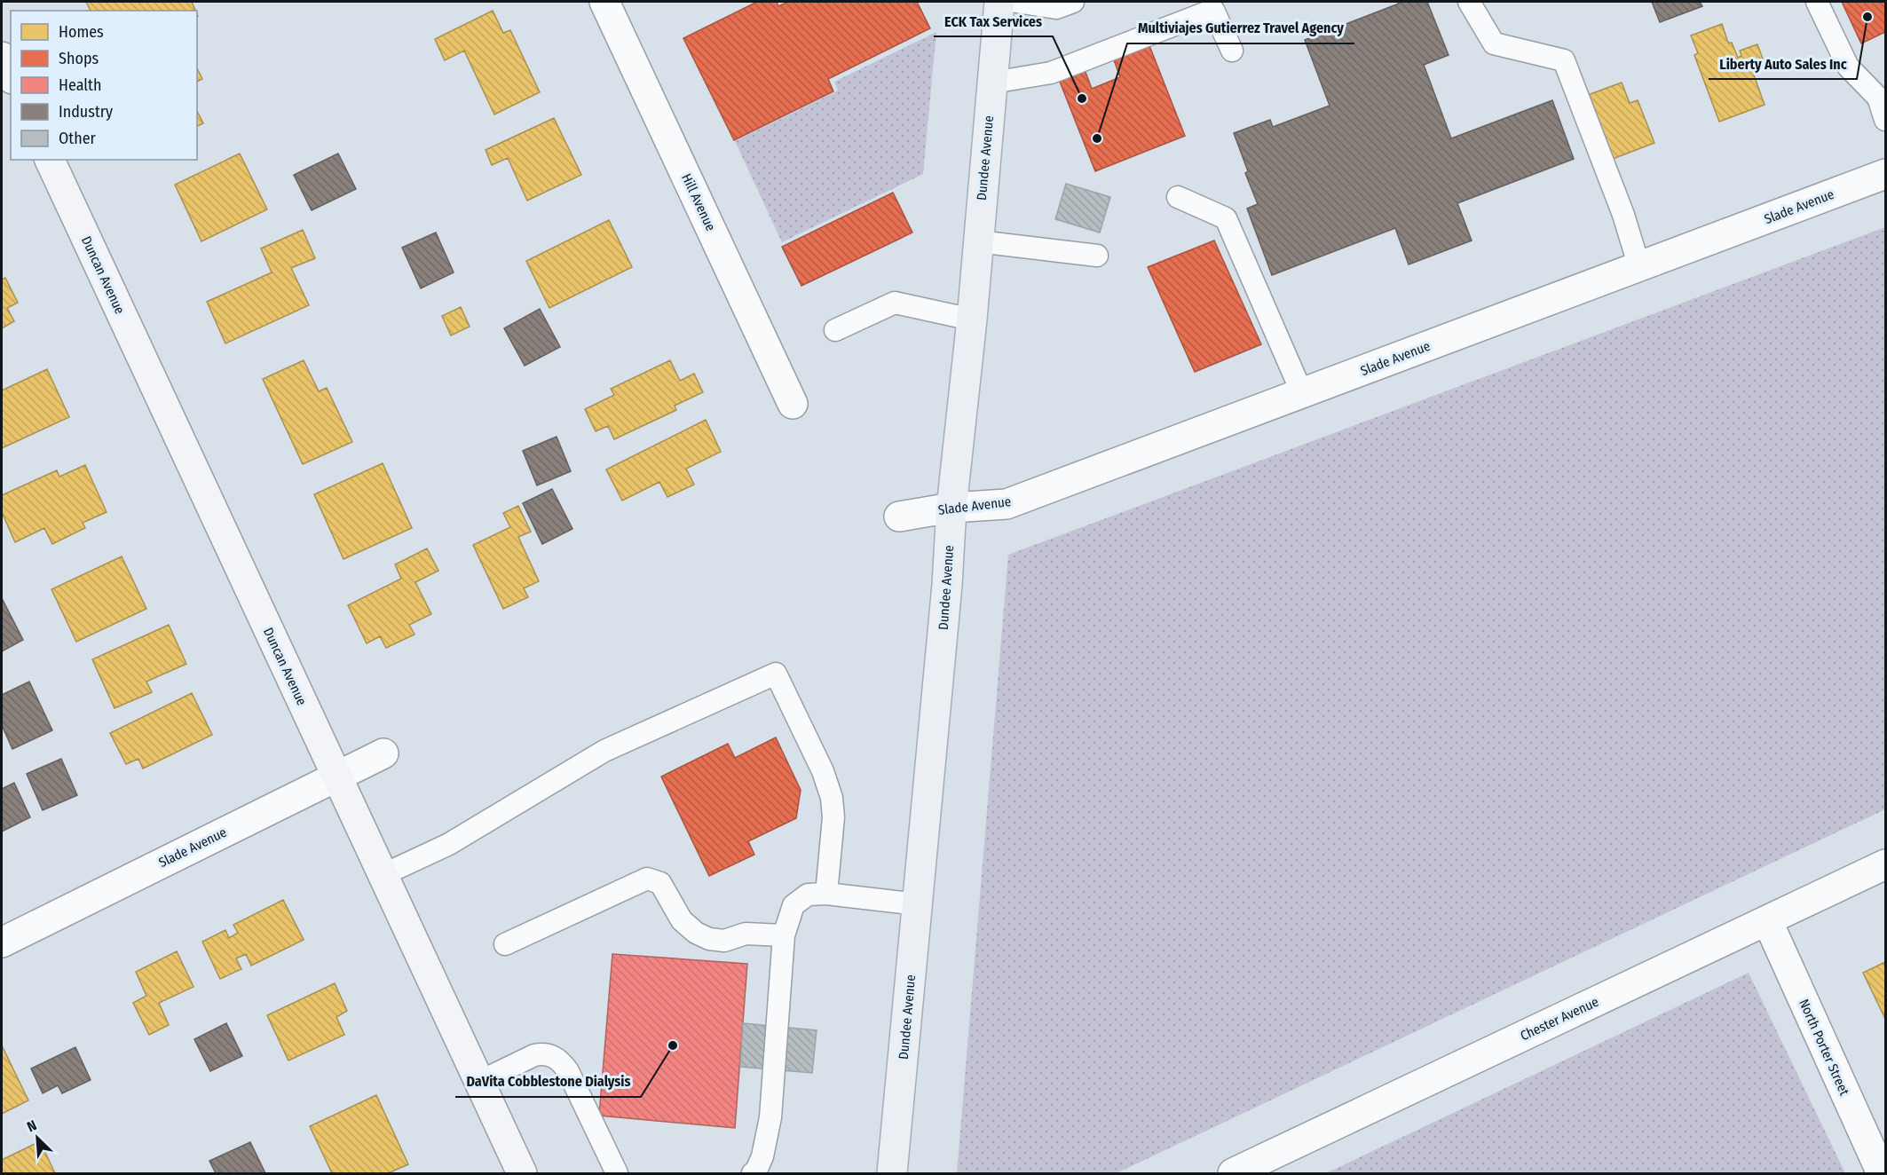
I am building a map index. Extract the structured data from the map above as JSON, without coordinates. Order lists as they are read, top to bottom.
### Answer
{
  "streets": {
    "main road": ["Dundee Avenue"],
    "street": [
      "Hill Avenue",
      "Slade Avenue",
      "Duncan Avenue",
      "Chester Avenue",
      "North Porter Street"
    ]
  },
  "crossings": [
    ["Dundee Avenue", "Slade Avenue"],
    ["Slade Avenue", "Duncan Avenue"],
    ["Chester Avenue", "North Porter Street"]
  ],
  "places": [
    "Liberty Auto Sales Inc",
    "ECK Tax Services",
    "Multiviajes Gutierrez Travel Agency",
    "DaVita Cobblestone Dialysis"
  ],
  "legend": [
    "Homes",
    "Shops",
    "Health",
    "Industry",
    "Other"
  ],
  "north": "top left"
}
